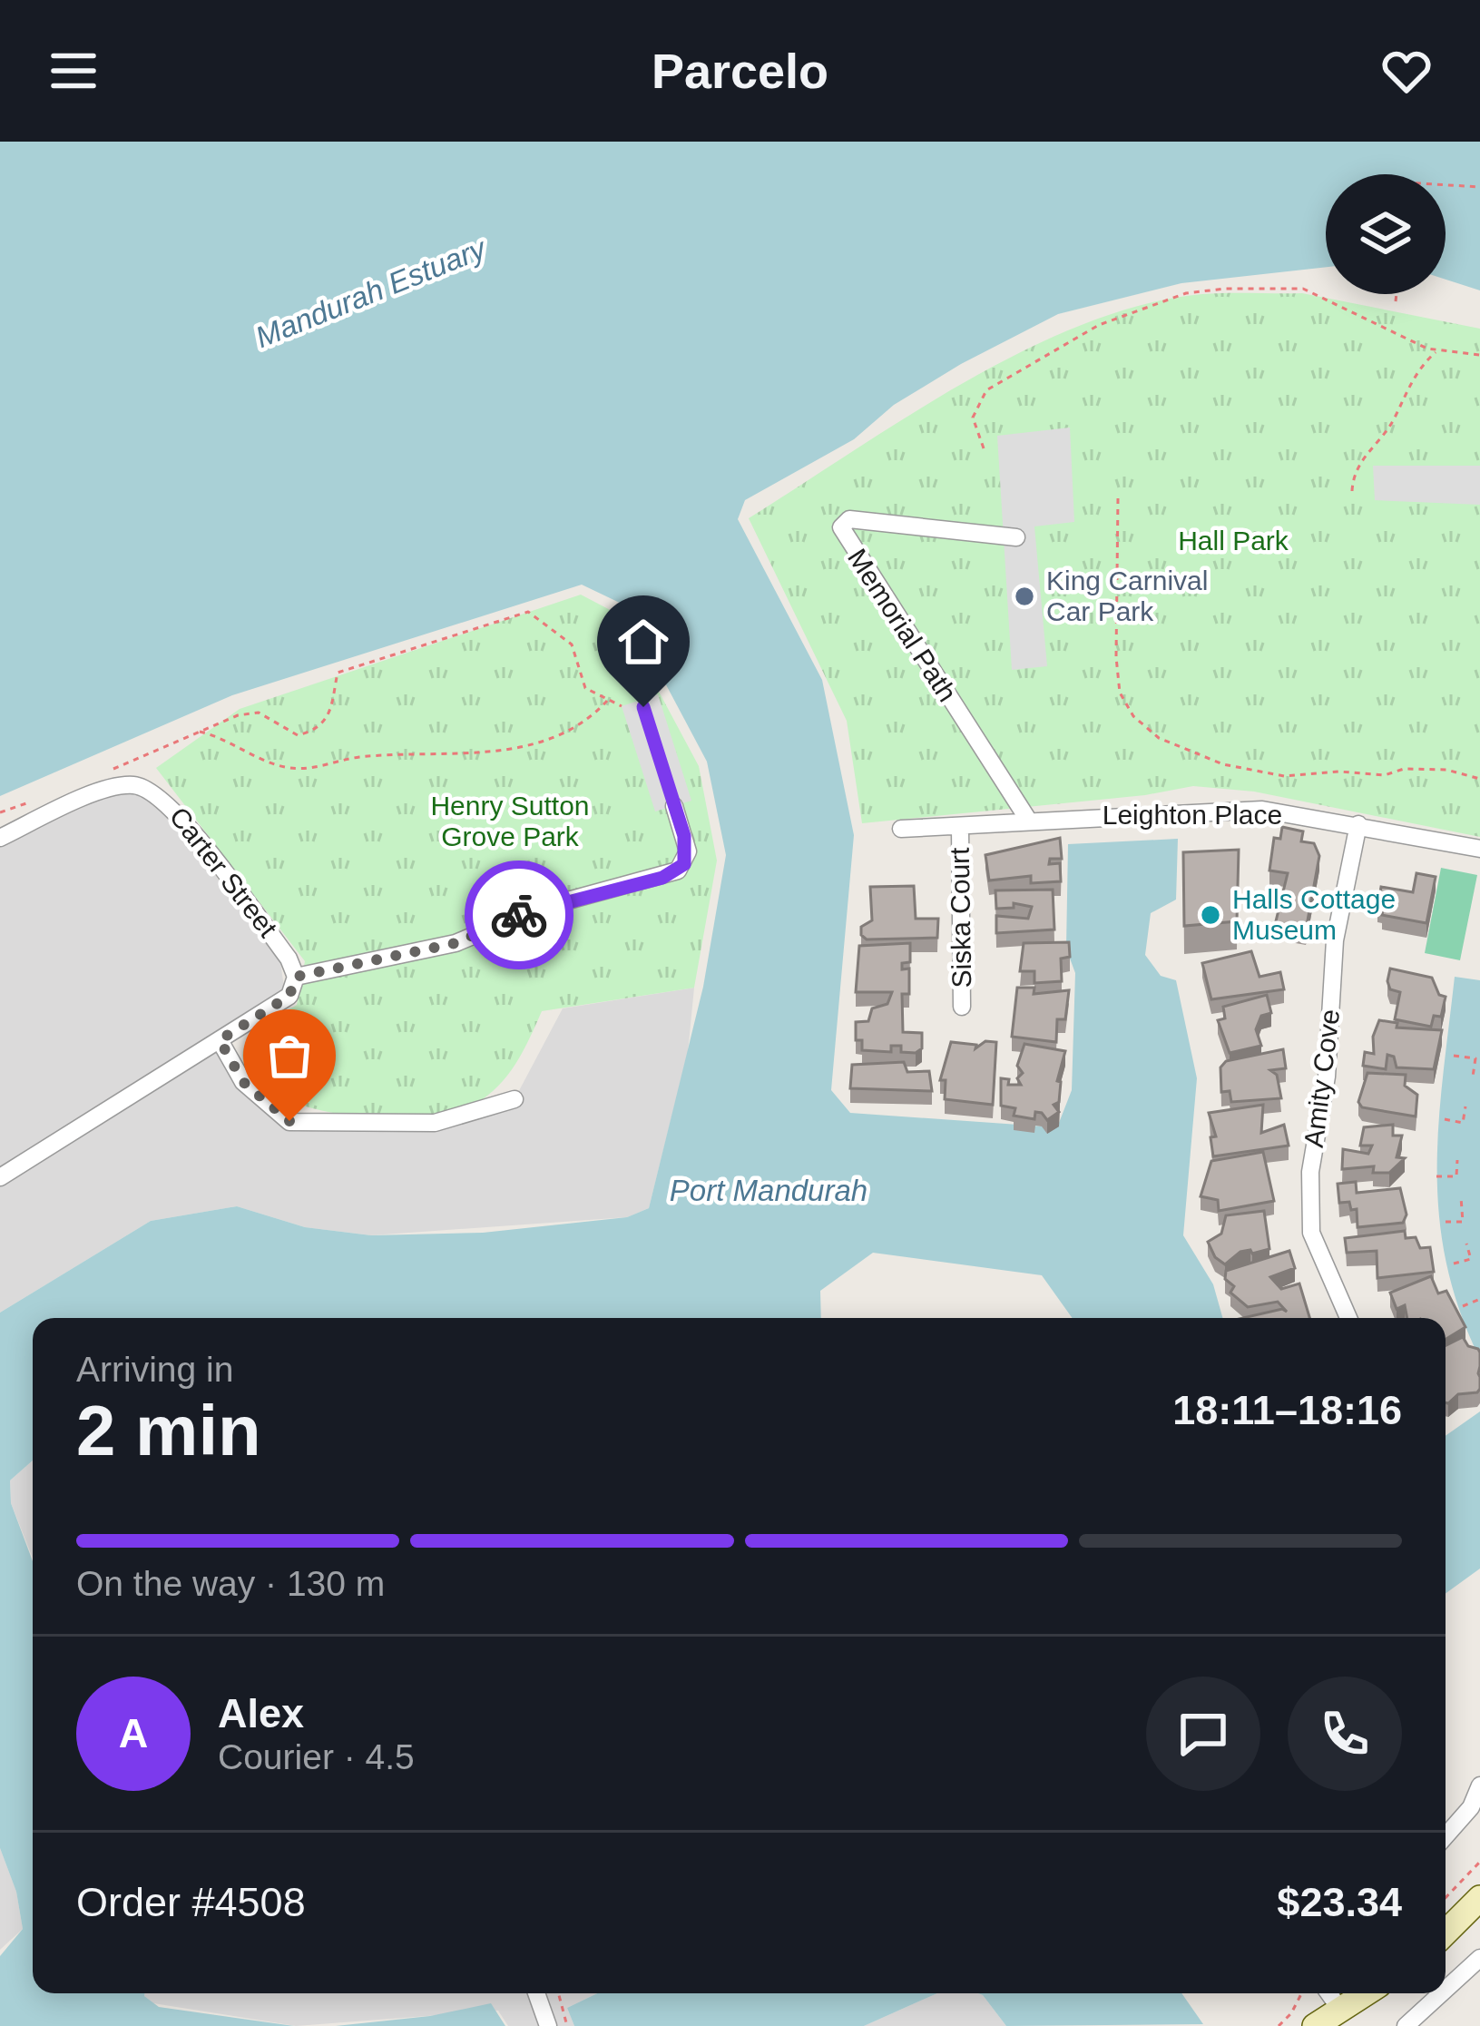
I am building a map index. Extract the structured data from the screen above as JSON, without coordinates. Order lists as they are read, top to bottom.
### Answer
{
  "streets": {
    "street": [
      "Memorial Path",
      "Leighton Place",
      "Carter Street",
      "Siska Court",
      "Amity Cove"
    ]
  },
  "crossings": [
    ["Memorial Path", "Leighton Place"],
    ["Leighton Place", "Siska Court"],
    ["Leighton Place", "Amity Cove"]
  ],
  "water": ["Mandurah Estuary", "Port Mandurah"],
  "parks": ["Hall Park", "Henry Sutton Grove Park"],
  "places": ["King Carnival Car Park", "Halls Cottage Museum"],
  "page": {
    "header": "Parcelo",
    "heading": ["2 min", "Arriving in", "18:11–18:16"],
    "panel": [
      "Alex",
      "Courier · 4.5",
      "Order #4508",
      "$23.34"
    ],
    "bar": "On the way · 130 m",
    "round": "A"
  }
}
